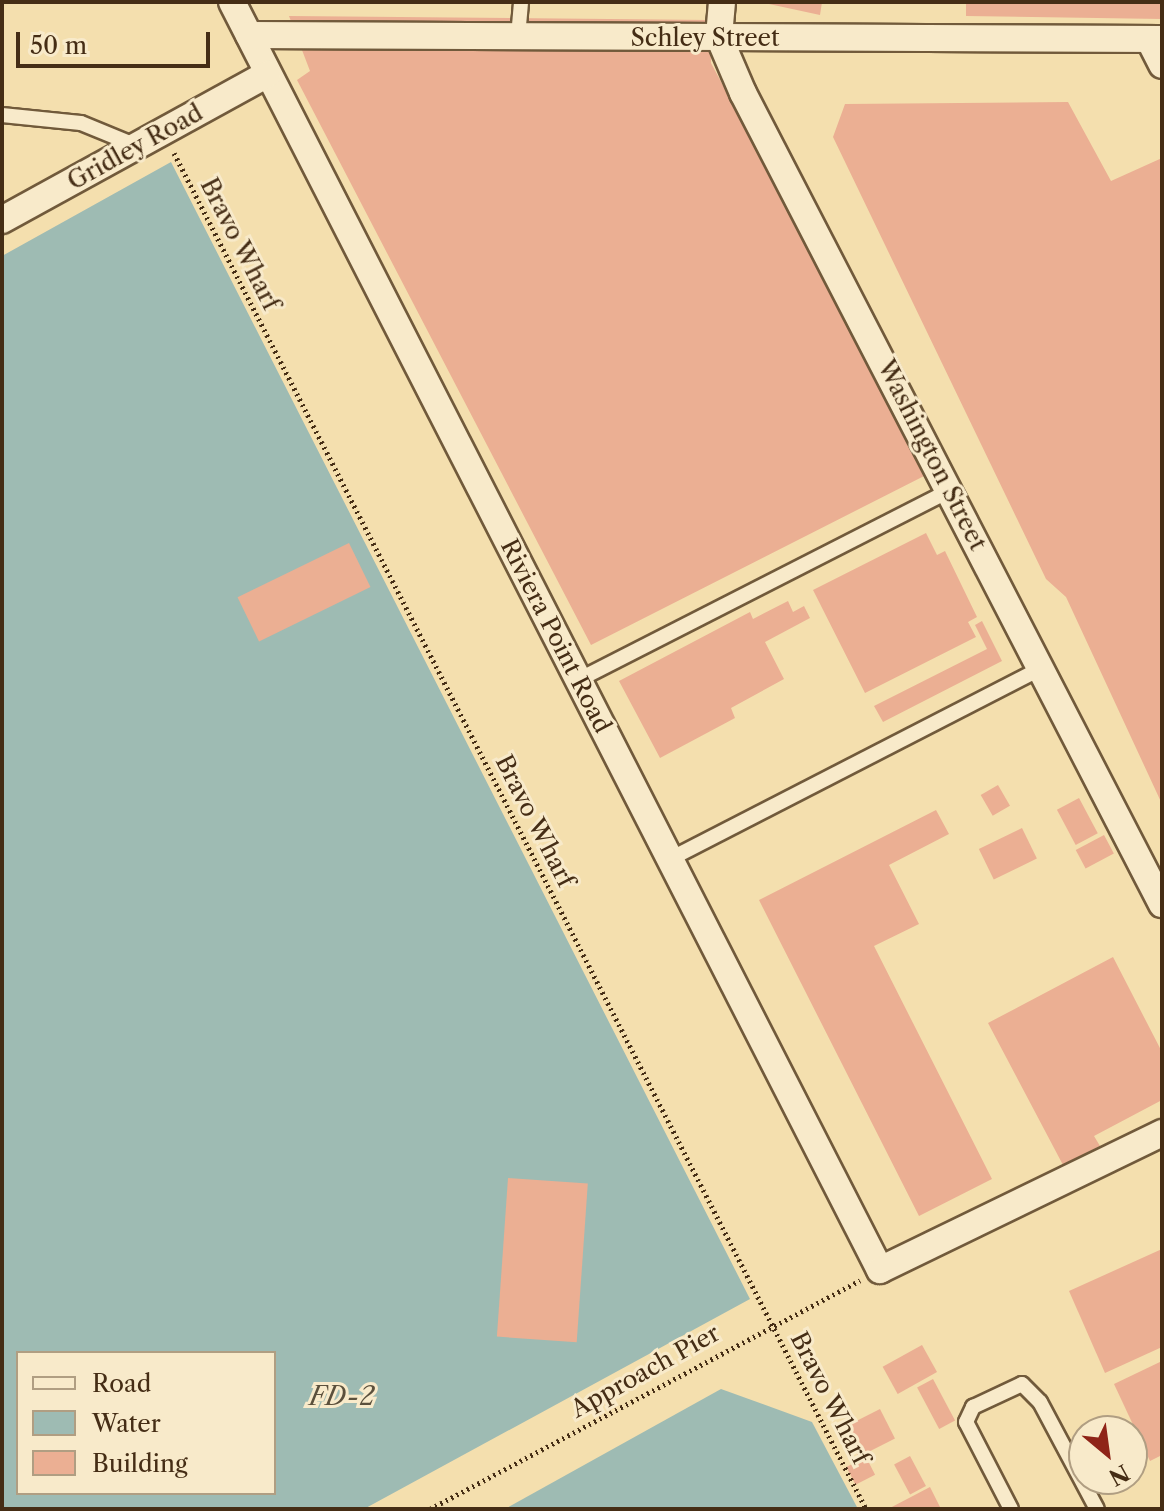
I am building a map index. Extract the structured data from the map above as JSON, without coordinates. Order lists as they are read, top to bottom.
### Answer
{
  "streets": {
    "street": [
      "Schley Street",
      "Gridley Road",
      "Washington Street",
      "Riviera Point Road"
    ],
    "path": ["Bravo Wharf", "Approach Pier"]
  },
  "crossings": [
    ["Schley Street", "Washington Street"],
    ["Schley Street", "Riviera Point Road"],
    ["Gridley Road", "Riviera Point Road"],
    ["Bravo Wharf", "Approach Pier"],
    ["Riviera Point Road", "Approach Pier"]
  ],
  "water": ["FD-2"],
  "legend": ["Road", "Water", "Building"],
  "scale_bar": "50 m",
  "north": "bottom right"
}
